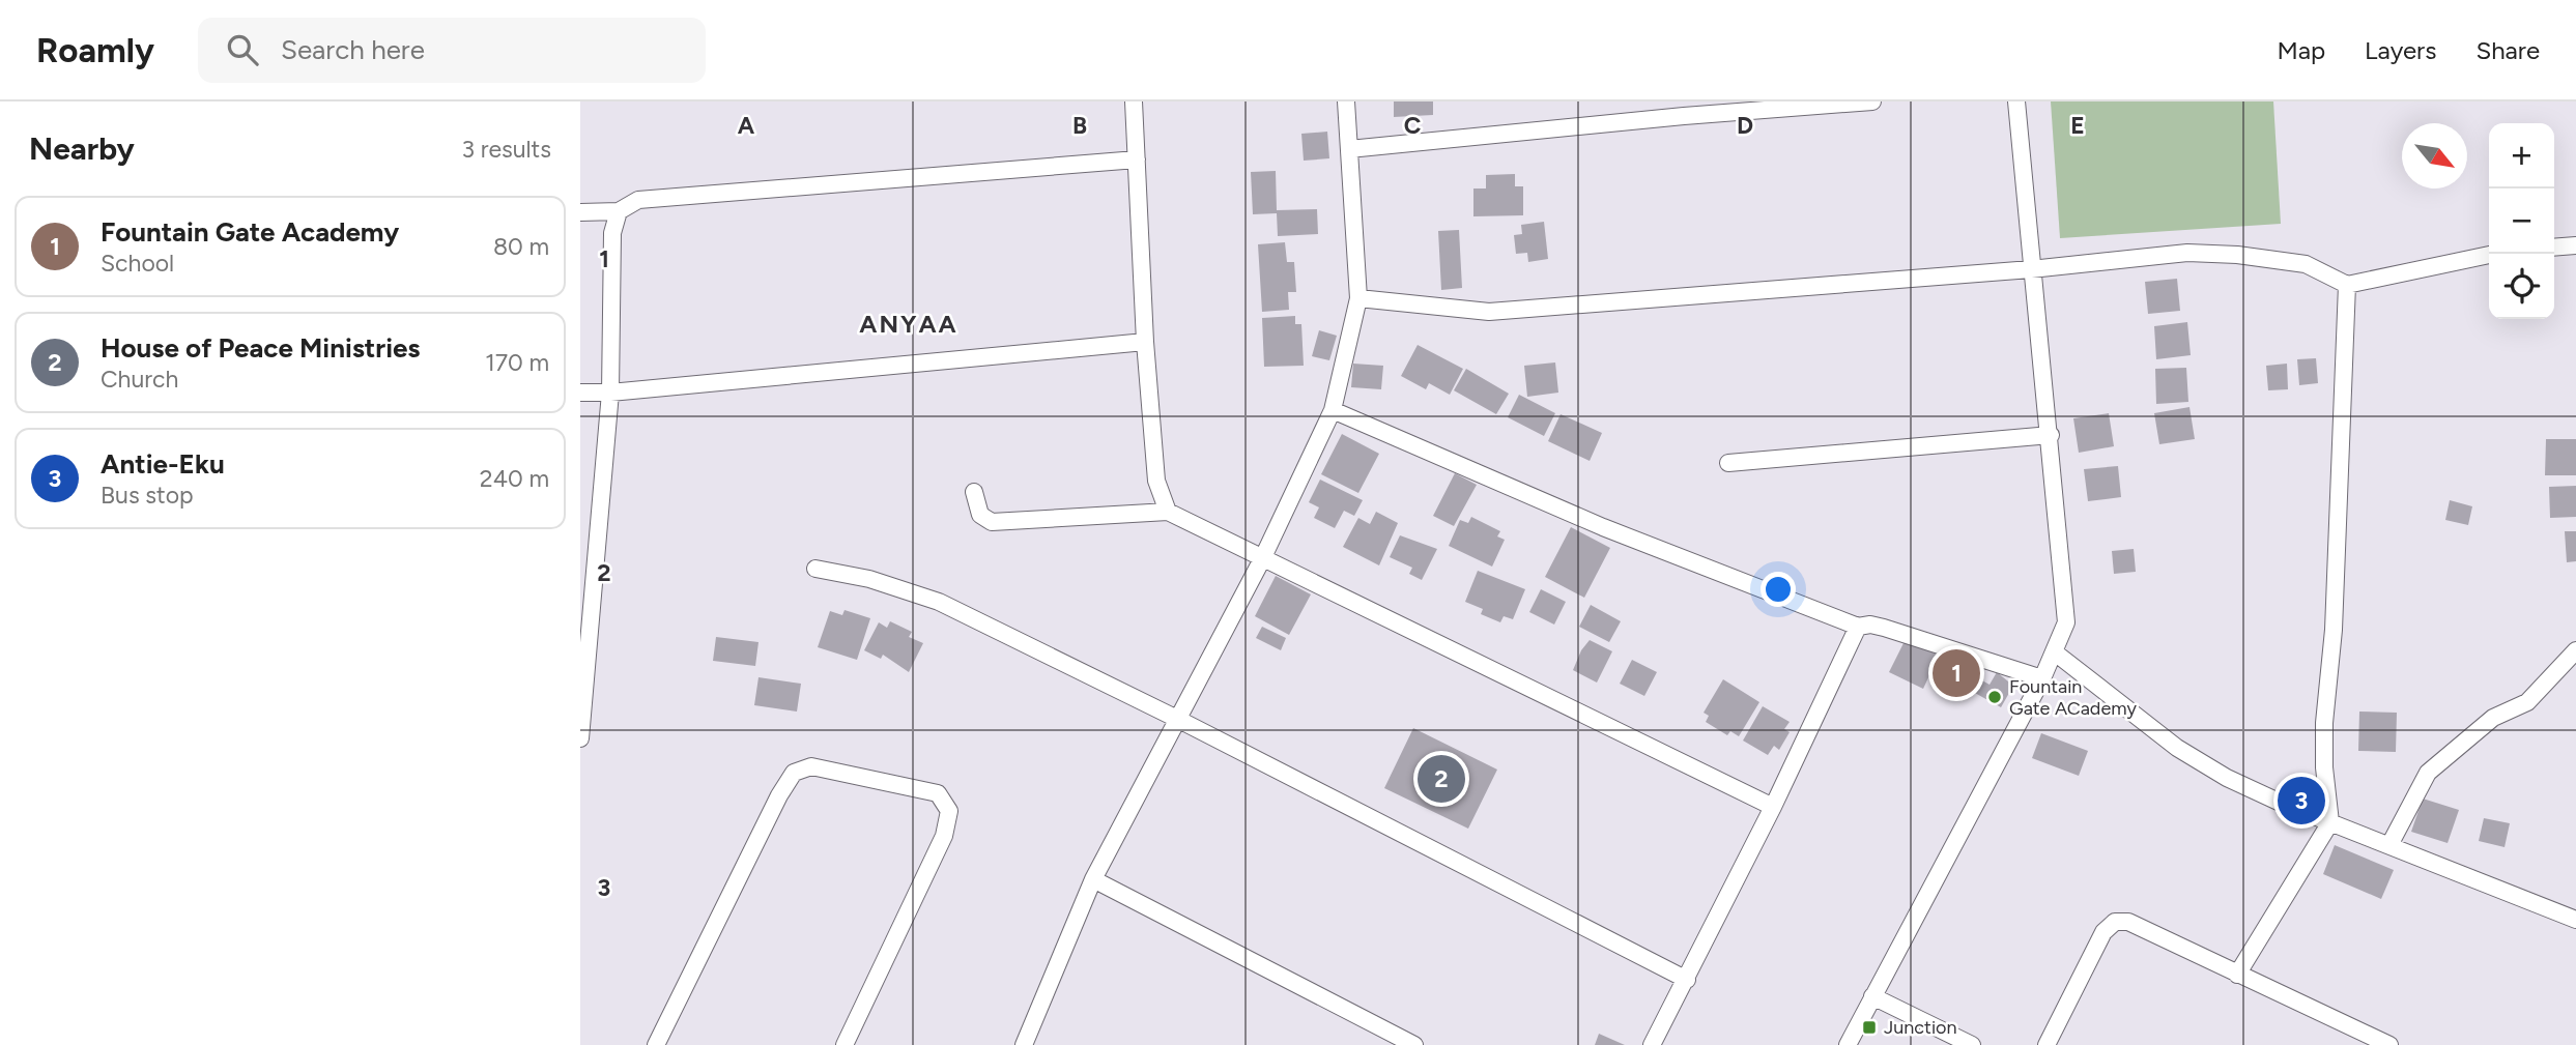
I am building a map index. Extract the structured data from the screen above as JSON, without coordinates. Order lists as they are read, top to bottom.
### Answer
{
  "districts": ["ANYAA"],
  "places": {
    "other": ["Fountain Gate ACademy"],
    "transit": ["Junction"]
  },
  "north": "bottom right",
  "page": {
    "header": "Roamly",
    "search": "Search here",
    "nav": ["Map", "Layers", "Share"],
    "heading": ["Nearby", "3 results"],
    "map_buttons": ["+", "−"],
    "list": [
      {
        "mark": "1",
        "name": "Fountain Gate Academy",
        "note": "School",
        "value": "80 m"
      },
      {
        "mark": "2",
        "name": "House of Peace Ministries",
        "note": "Church",
        "value": "170 m"
      },
      {
        "mark": "3",
        "name": "Antie-Eku",
        "note": "Bus stop",
        "value": "240 m"
      }
    ],
    "pins": ["1", "2", "3"]
  },
  "grid": {
    "columns": [
      "A",
      "B",
      "C",
      "D",
      "E"
    ],
    "rows": ["1", "2", "3"]
  }
}
